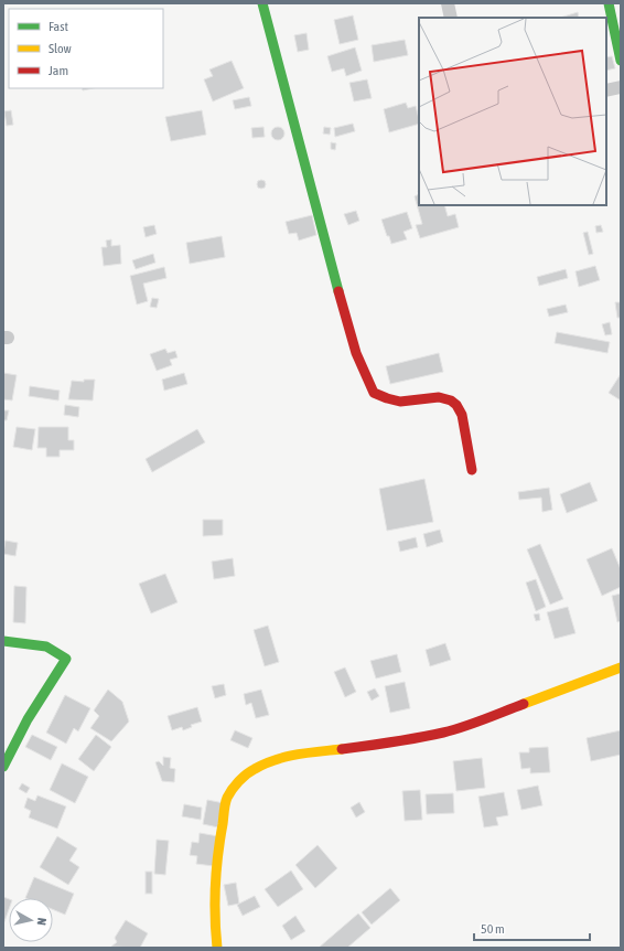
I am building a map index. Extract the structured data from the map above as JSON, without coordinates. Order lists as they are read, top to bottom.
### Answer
{
  "legend": ["Fast", "Slow", "Jam"],
  "scale_bar": "50 m",
  "north": "right"
}
